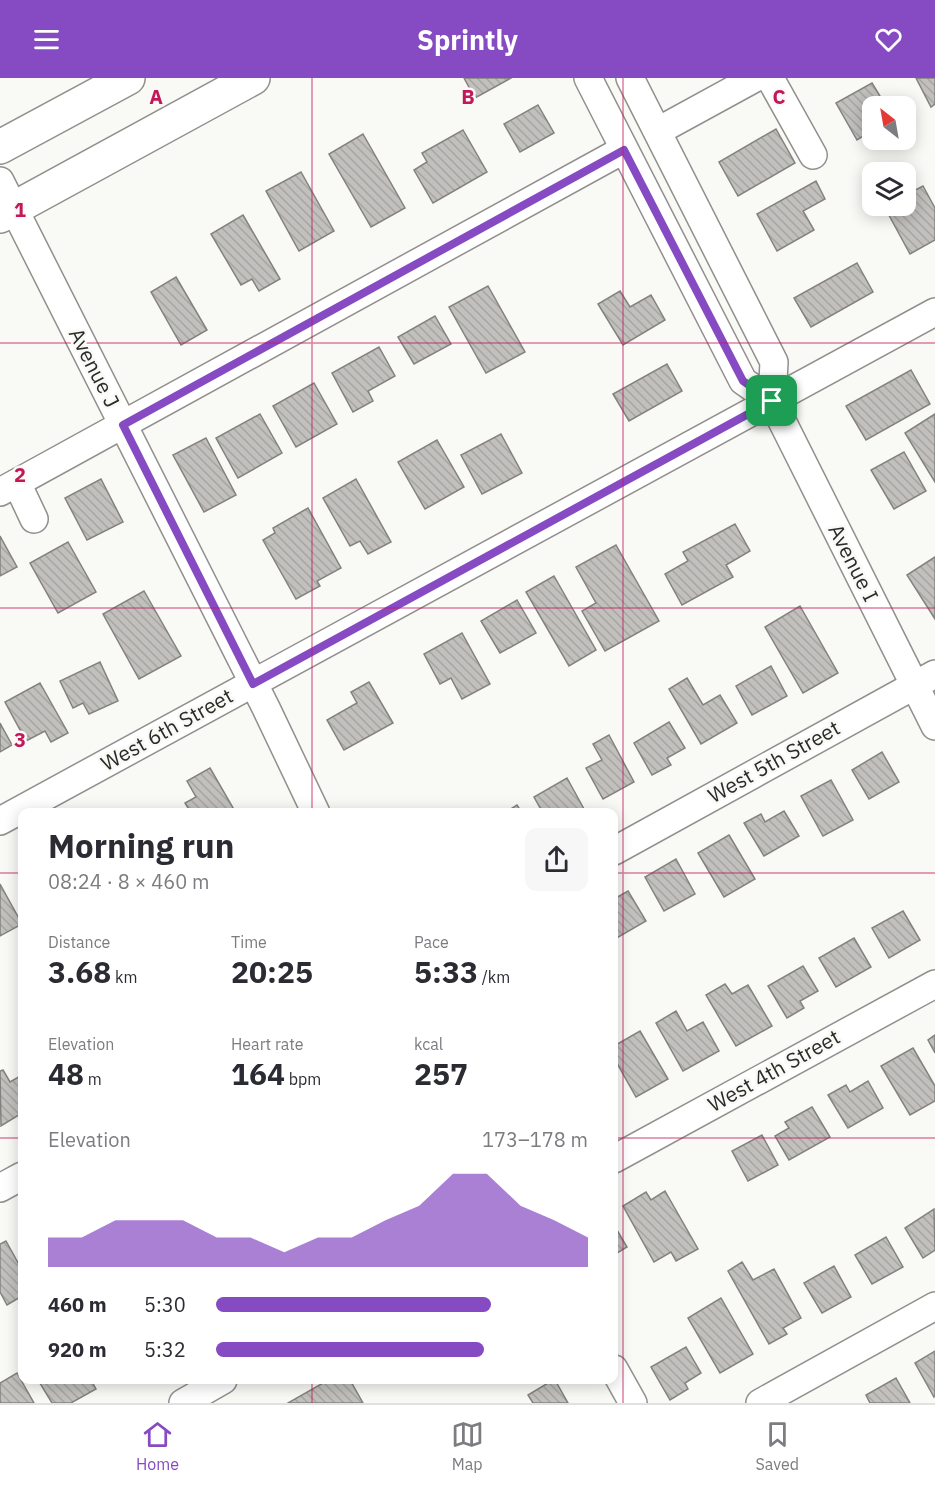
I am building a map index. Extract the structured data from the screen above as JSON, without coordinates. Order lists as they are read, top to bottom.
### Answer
{
  "streets": {
    "street": [
      "Avenue J",
      "Avenue I",
      "West 6th Street",
      "West 5th Street",
      "West 4th Street"
    ]
  },
  "crossings": [
    ["Avenue J", "West 6th Street"],
    ["Avenue I", "West 6th Street"],
    ["Avenue I", "West 5th Street"]
  ],
  "north": "top left",
  "page": {
    "header": "Sprintly",
    "heading": ["Morning run", "08:24 · 8 × 460 m"],
    "stats": [
      ["Distance", "3.68 km"],
      ["Time", "20:25"],
      ["Pace", "5:33 /km"],
      ["Elevation", "48 m"],
      ["Heart rate", "164 bpm"],
      ["kcal", "257"]
    ],
    "chart": ["Elevation", "173–178 m"],
    "list": [
      {
        "name": "460 m",
        "note": "5:30"
      },
      {
        "name": "920 m",
        "note": "5:32"
      }
    ],
    "tabs": ["Home", "Map", "Saved"]
  },
  "grid": {
    "columns": ["A", "B", "C"],
    "rows": ["1", "2", "3"]
  }
}
